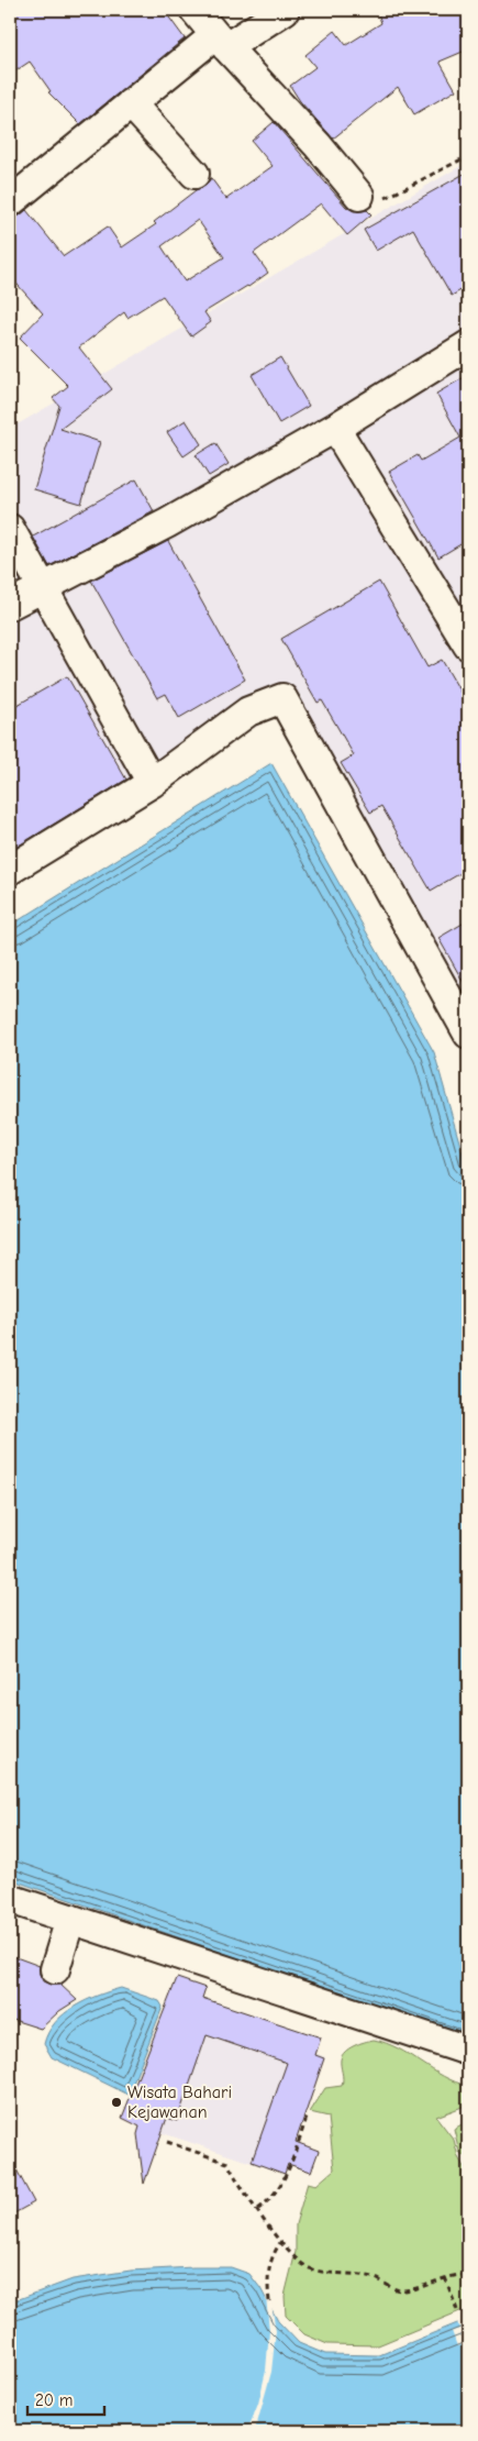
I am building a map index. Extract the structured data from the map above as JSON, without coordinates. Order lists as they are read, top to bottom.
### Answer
{
  "places": ["Wisata Bahari Kejawanan"],
  "scale_bar": "20 m"
}
